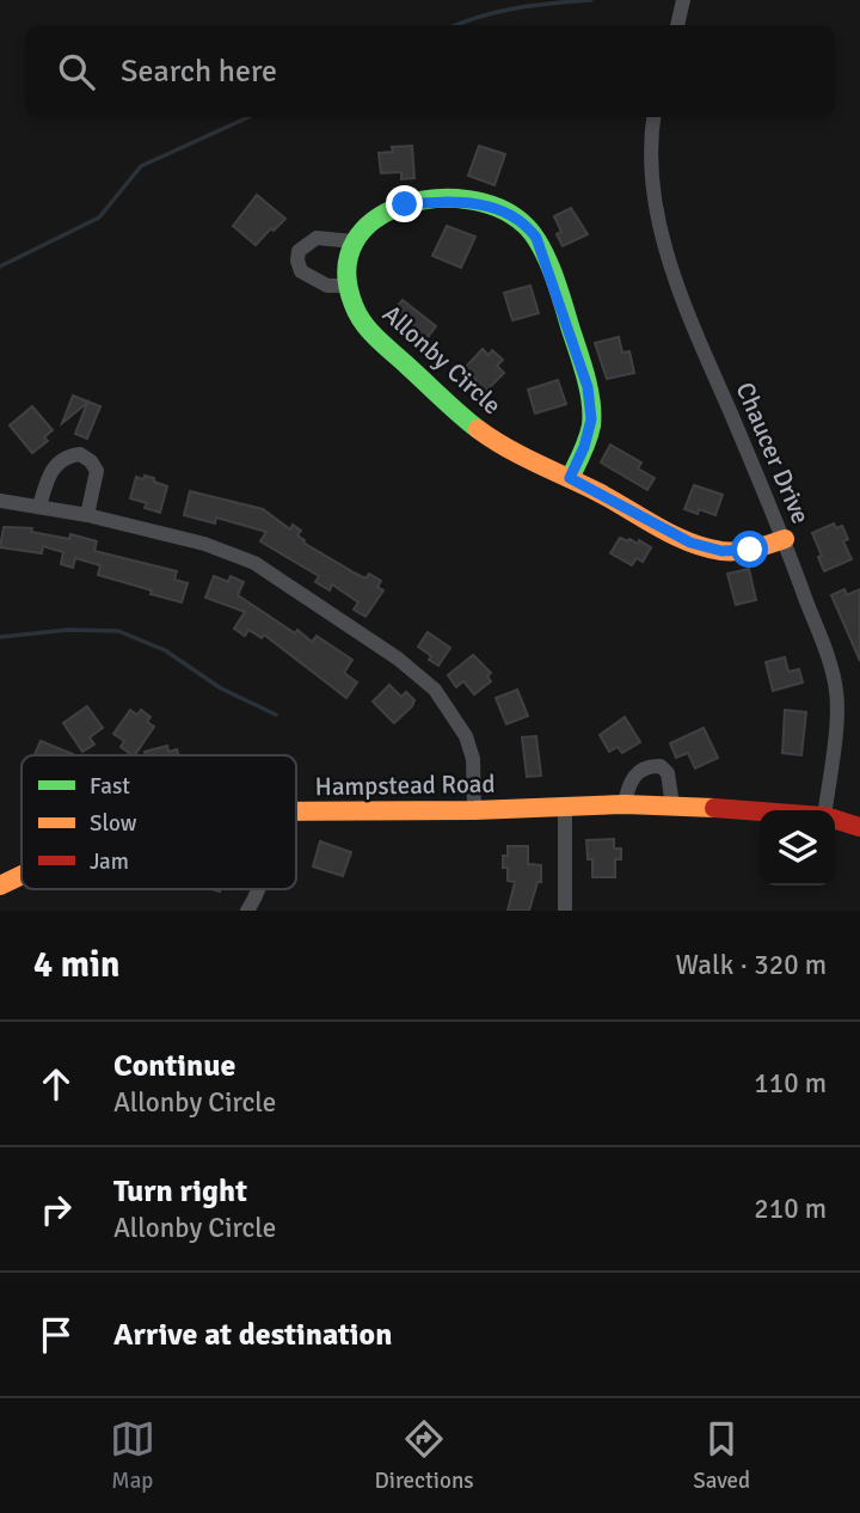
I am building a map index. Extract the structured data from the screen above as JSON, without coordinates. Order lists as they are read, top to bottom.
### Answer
{
  "streets": {
    "street": ["Allonby Circle", "Chaucer Drive", "Hampstead Road"]
  },
  "crossings": [
    ["Allonby Circle", "Chaucer Drive"]
  ],
  "legend": ["Fast", "Slow", "Jam"],
  "page": {
    "search": "Search here",
    "heading": ["4 min", "Walk · 320 m"],
    "list": [
      ["Continue", "Allonby Circle", "110 m"],
      ["Turn right", "Allonby Circle", "210 m"],
      "Arrive at destination"
    ],
    "nav": ["Map", "Directions", "Saved"]
  }
}
